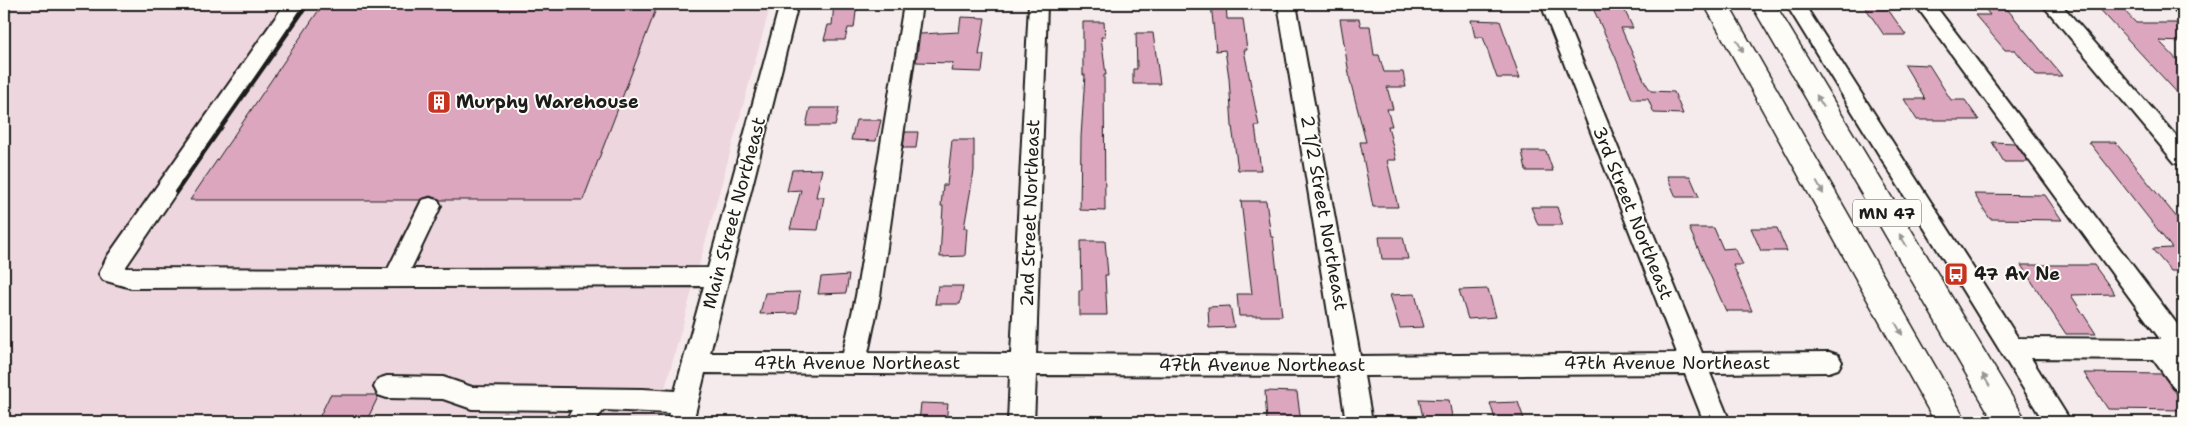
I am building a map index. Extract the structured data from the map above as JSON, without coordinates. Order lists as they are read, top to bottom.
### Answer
{
  "streets": {
    "main road": ["MN 47"],
    "street": [
      "Main Street Northeast",
      "2nd Street Northeast",
      "2 1/2 Street Northeast",
      "3rd Street Northeast",
      "47th Avenue Northeast"
    ]
  },
  "crossings": [
    ["Main Street Northeast", "47th Avenue Northeast"],
    ["2nd Street Northeast", "47th Avenue Northeast"],
    ["2 1/2 Street Northeast", "47th Avenue Northeast"],
    ["3rd Street Northeast", "47th Avenue Northeast"]
  ],
  "places": {
    "building": ["Murphy Warehouse"],
    "bus stop": ["47 Av Ne"]
  }
}
